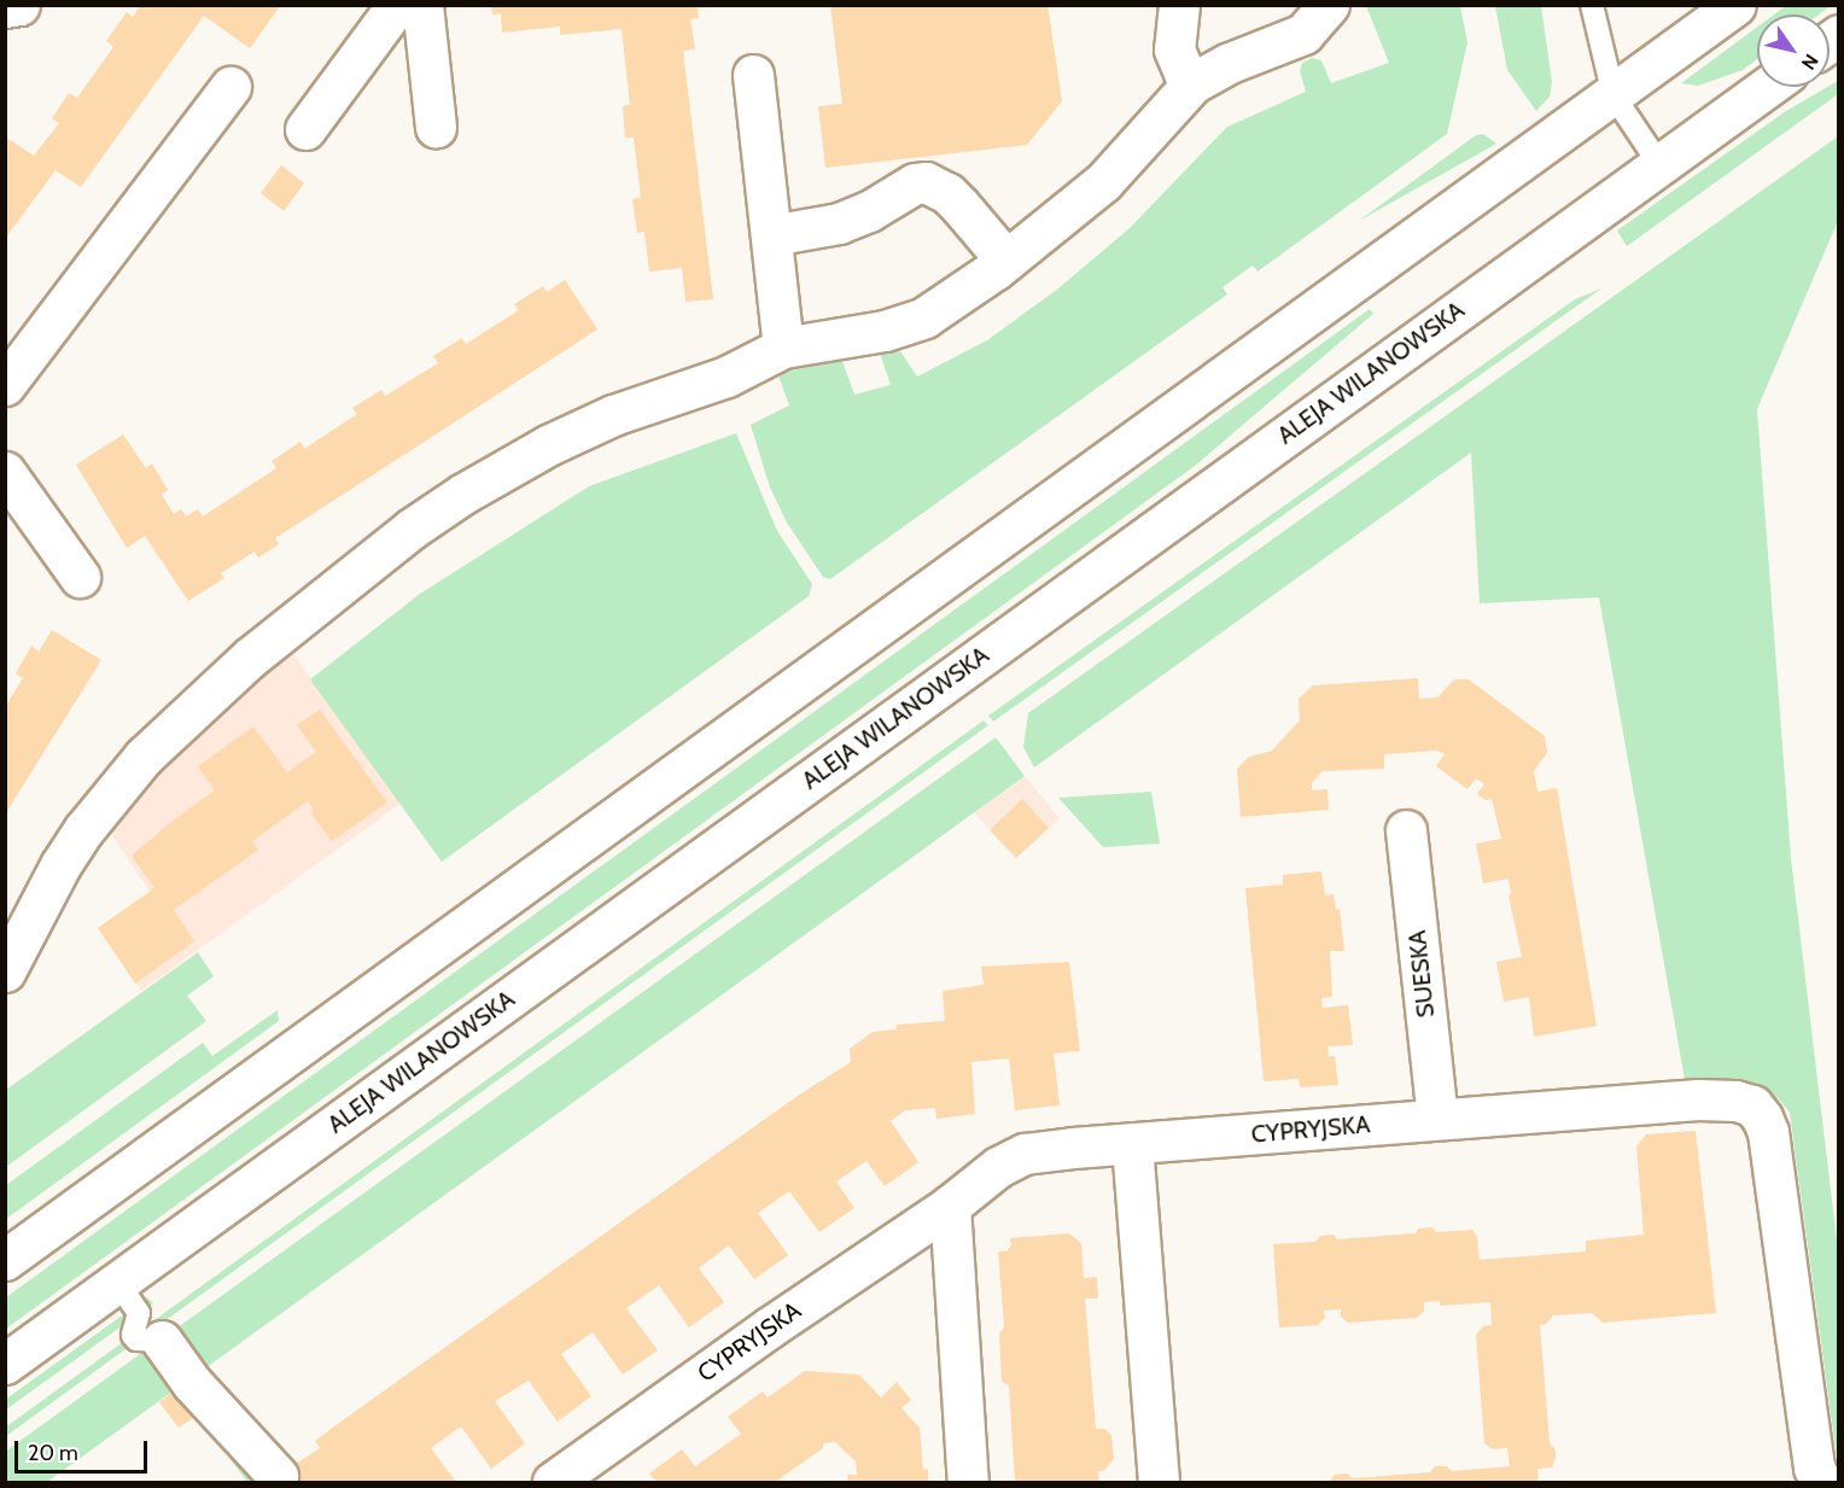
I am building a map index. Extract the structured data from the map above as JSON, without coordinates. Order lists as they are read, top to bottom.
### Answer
{
  "streets": {
    "street": ["ALEJA WILANOWSKA", "SUESKA", "CYPRYJSKA"]
  },
  "crossings": [
    ["SUESKA", "CYPRYJSKA"]
  ],
  "scale_bar": "20 m",
  "north": "bottom right"
}
